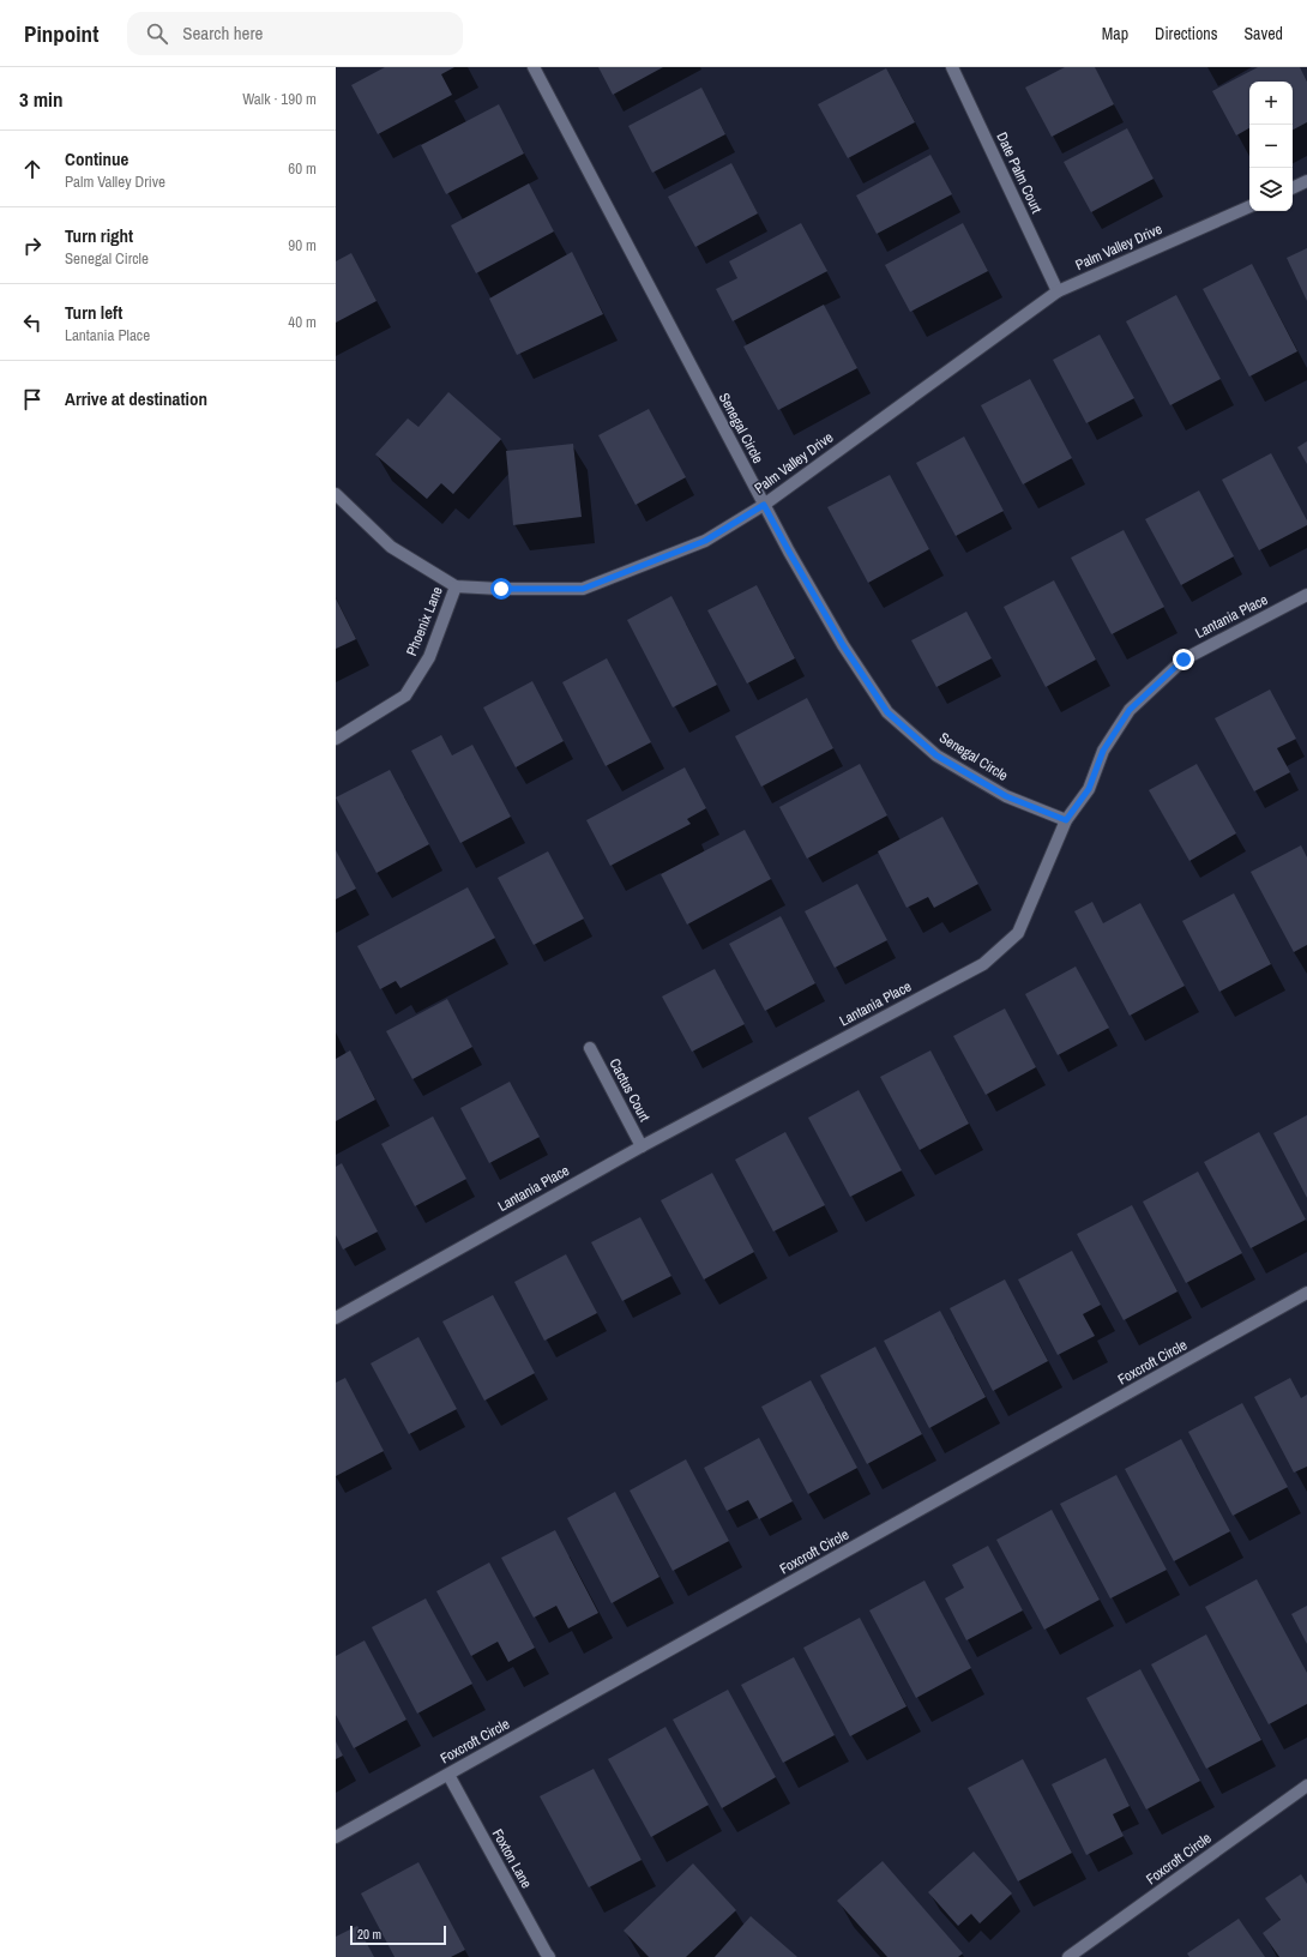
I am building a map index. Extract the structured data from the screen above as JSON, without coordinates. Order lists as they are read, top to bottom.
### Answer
{
  "streets": {
    "street": [
      "Date Palm Court",
      "Palm Valley Drive",
      "Senegal Circle",
      "Lantania Place",
      "Phoenix Lane",
      "Cactus Court",
      "Foxcroft Circle",
      "Foxton Lane"
    ]
  },
  "crossings": [
    ["Date Palm Court", "Palm Valley Drive"],
    ["Palm Valley Drive", "Senegal Circle"],
    ["Palm Valley Drive", "Phoenix Lane"],
    ["Senegal Circle", "Lantania Place"],
    ["Lantania Place", "Cactus Court"],
    ["Foxcroft Circle", "Foxton Lane"]
  ],
  "scale_bar": "20 m",
  "page": {
    "header": "Pinpoint",
    "search": "Search here",
    "nav": ["Map", "Directions", "Saved"],
    "heading": ["3 min", "Walk · 190 m"],
    "map_buttons": ["+", "−"],
    "list": [
      ["Continue", "Palm Valley Drive", "60 m"],
      ["Turn right", "Senegal Circle", "90 m"],
      ["Turn left", "Lantania Place", "40 m"],
      "Arrive at destination"
    ],
    "scale": "20 m"
  }
}
